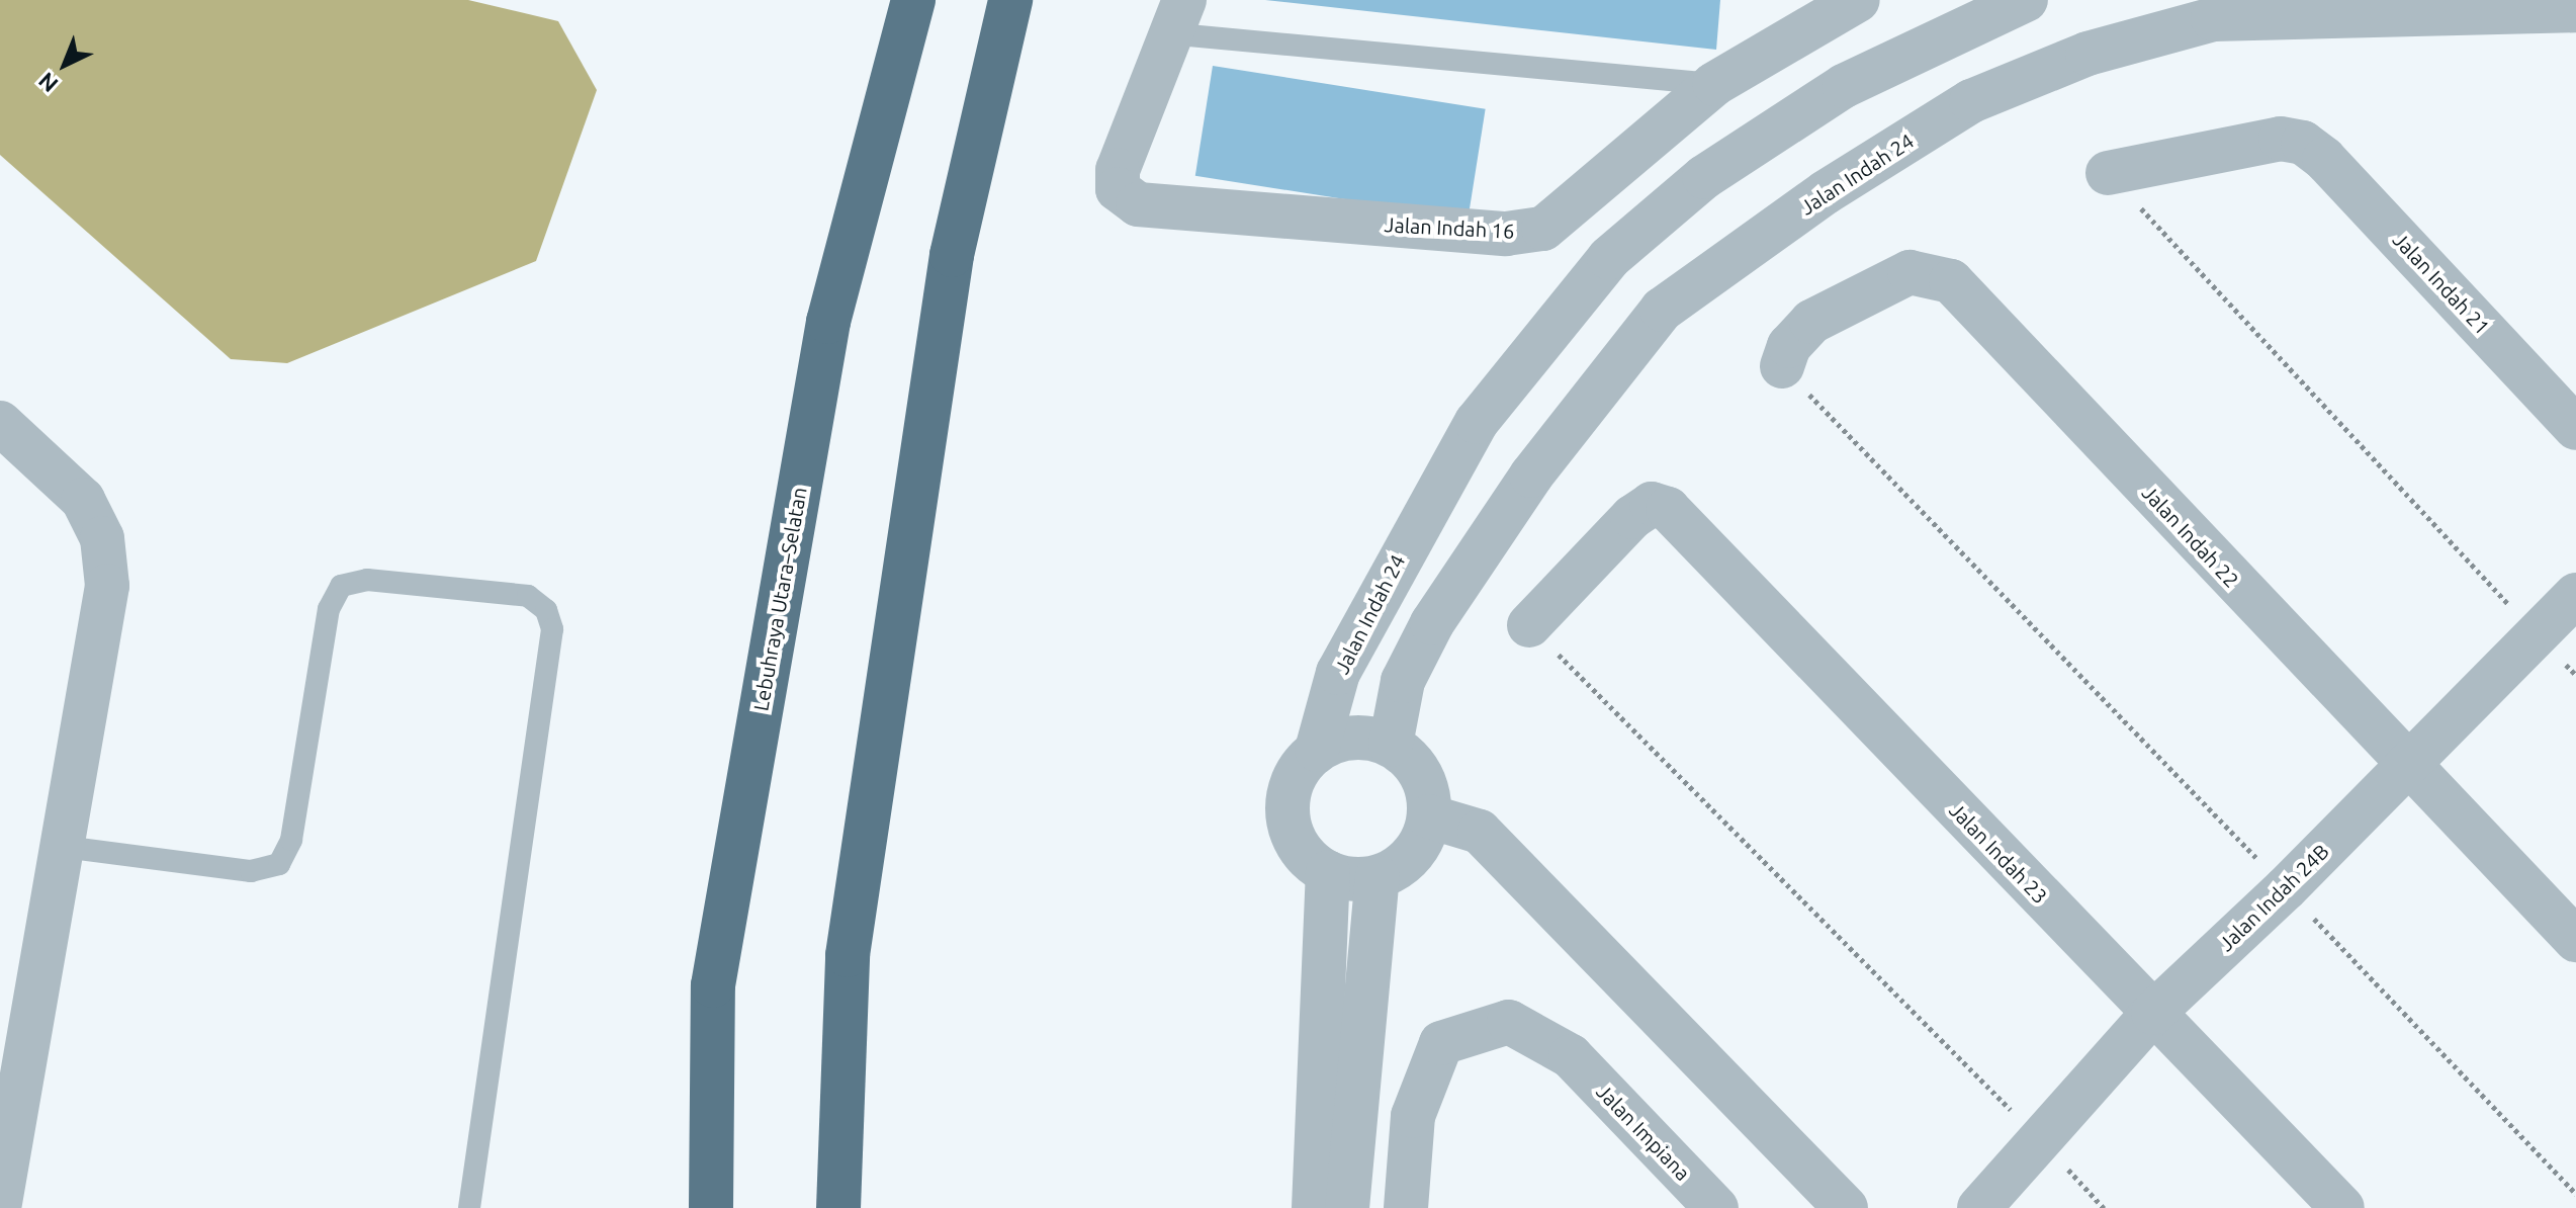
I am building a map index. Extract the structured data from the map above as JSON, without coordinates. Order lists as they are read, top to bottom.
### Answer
{
  "streets": {
    "highway": ["Lebuhraya Utara–Selatan"],
    "street": [
      "Jalan Indah 24",
      "Jalan Indah 16",
      "Jalan Indah 21",
      "Jalan Indah 22",
      "Jalan Indah 23",
      "Jalan Indah 24B",
      "Jalan Impiana"
    ]
  },
  "crossings": [
    ["Jalan Indah 22", "Jalan Indah 24B"],
    ["Jalan Indah 23", "Jalan Indah 24B"]
  ],
  "north": "bottom left"
}
